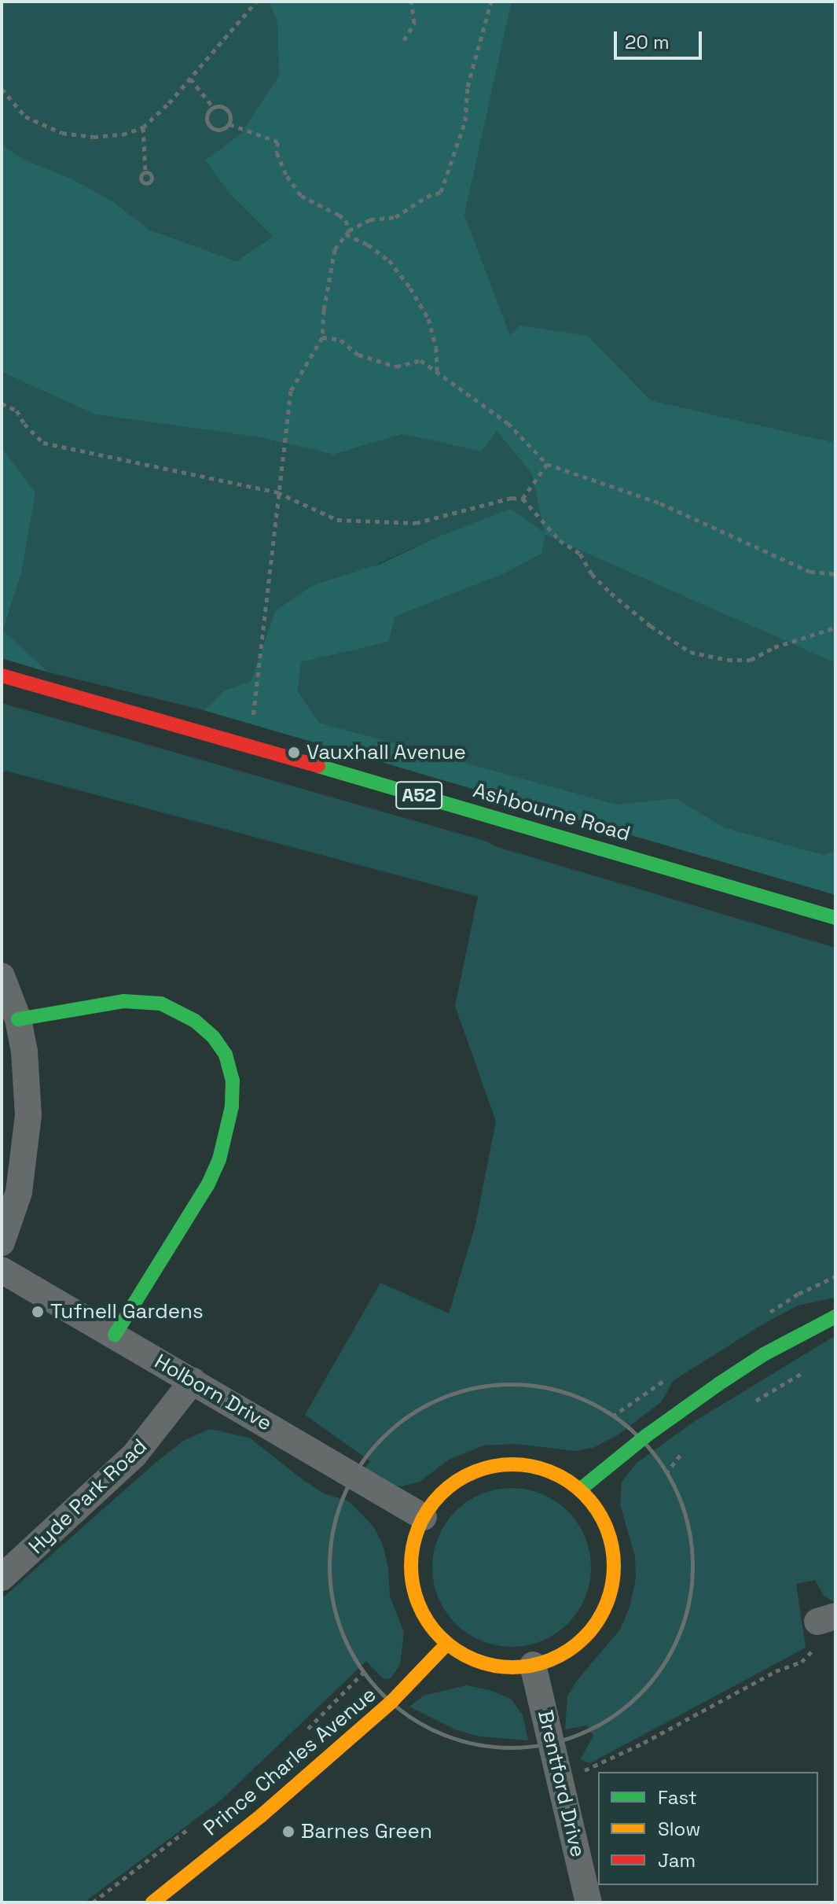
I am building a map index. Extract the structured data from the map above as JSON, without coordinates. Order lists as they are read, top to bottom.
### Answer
{
  "streets": {
    "main road": ["A52", "Ashbourne Road", "Prince Charles Avenue"],
    "street": ["Holborn Drive", "Hyde Park Road", "Brentford Drive"]
  },
  "crossings": [
    ["Holborn Drive", "Hyde Park Road"],
    ["Holborn Drive", "Prince Charles Avenue"],
    ["Holborn Drive", "Brentford Drive"],
    ["Prince Charles Avenue", "Brentford Drive"]
  ],
  "places": ["Vauxhall Avenue", "Tufnell Gardens", "Barnes Green"],
  "legend": ["Fast", "Slow", "Jam"],
  "scale_bar": "20 m"
}
